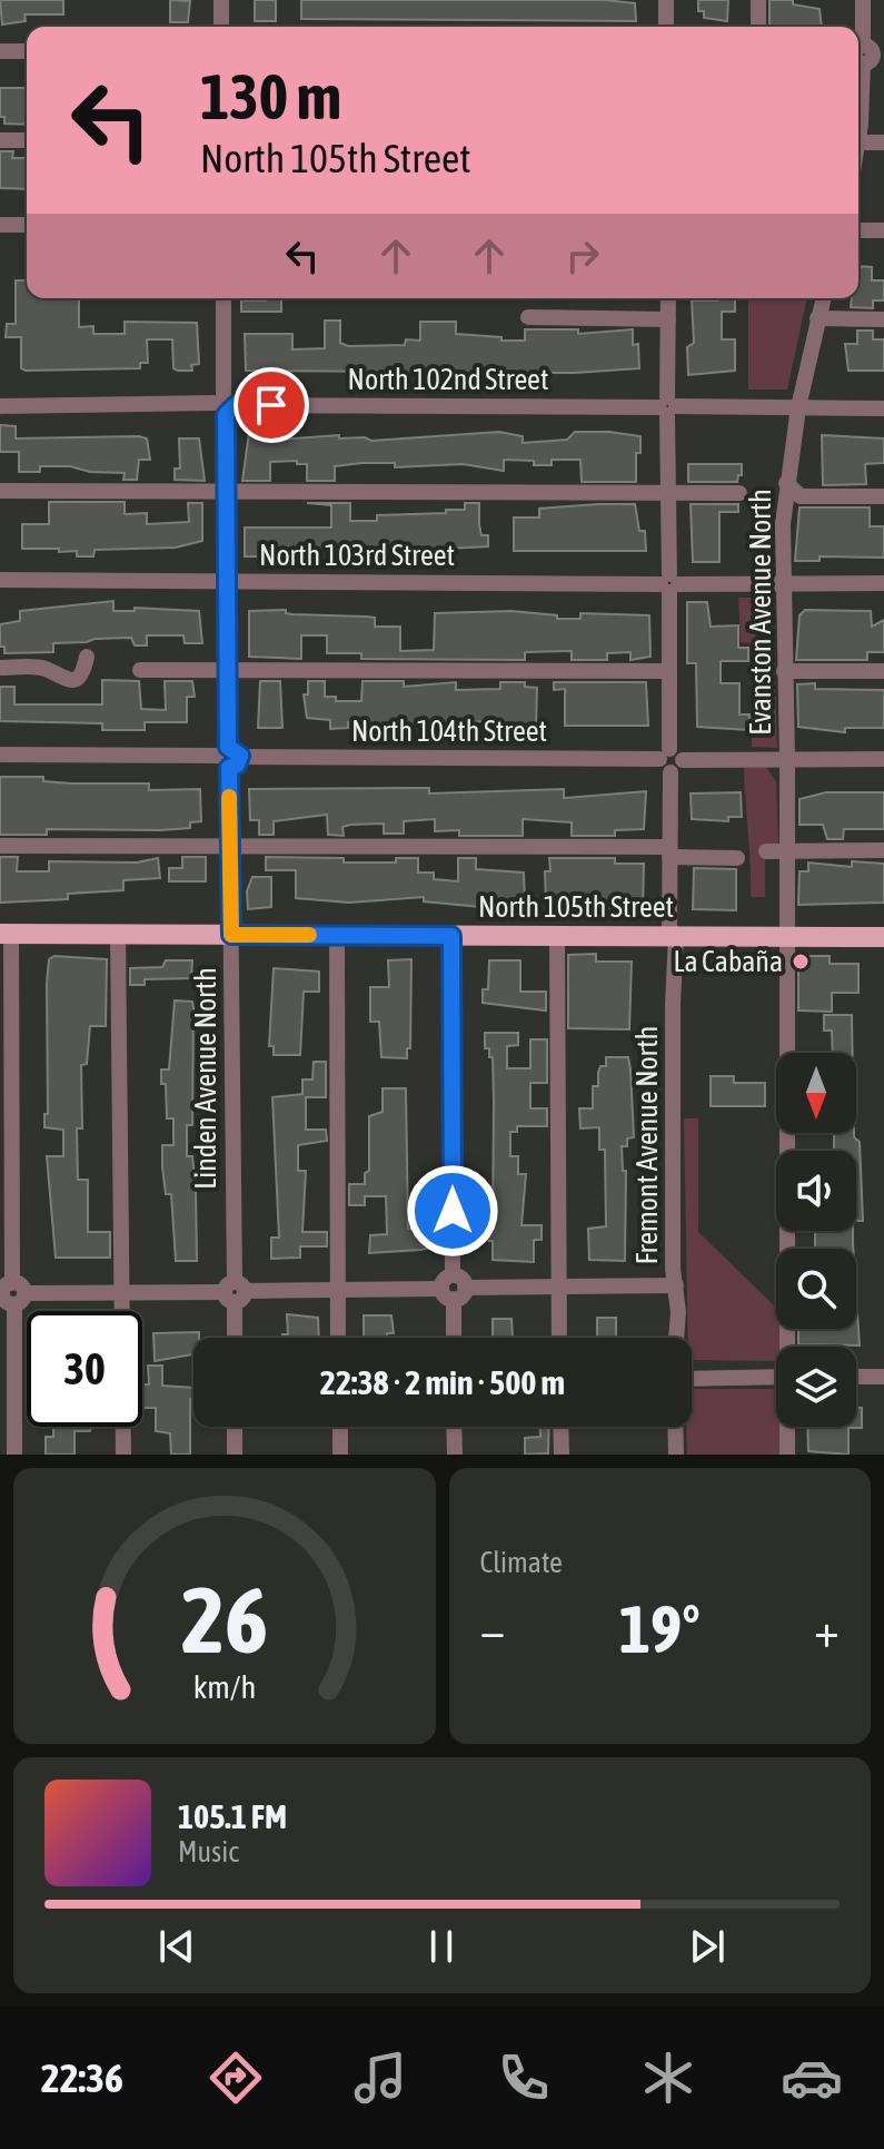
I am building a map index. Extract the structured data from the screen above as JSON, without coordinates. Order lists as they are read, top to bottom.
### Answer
{
  "streets": {
    "main road": ["North 105th Street"],
    "street": [
      "North 102nd Street",
      "North 103rd Street",
      "Evanston Avenue North",
      "North 104th Street",
      "Linden Avenue North",
      "Fremont Avenue North"
    ]
  },
  "crossings": [
    ["North 102nd Street", "Evanston Avenue North"],
    ["North 102nd Street", "Linden Avenue North"],
    ["North 102nd Street", "Fremont Avenue North"],
    ["North 103rd Street", "Evanston Avenue North"],
    ["North 103rd Street", "Linden Avenue North"],
    ["North 103rd Street", "Fremont Avenue North"],
    ["Evanston Avenue North", "North 104th Street"],
    ["Evanston Avenue North", "North 105th Street"],
    ["North 104th Street", "Linden Avenue North"],
    ["North 104th Street", "Fremont Avenue North"],
    ["North 105th Street", "Linden Avenue North"],
    ["North 105th Street", "Fremont Avenue North"]
  ],
  "places": ["La Cabaña"],
  "north": "bottom",
  "page": {
    "turn": ["130 m", "North 105th Street"],
    "limit": "30",
    "trip": "22:38 · 2 min · 500 m",
    "tile": "Climate",
    "heat": ["−", "19°", "+"],
    "song": ["105.1 FM", "Music"],
    "tabs": "22:36",
    "gauge": ["26", "km/h"]
  }
}
